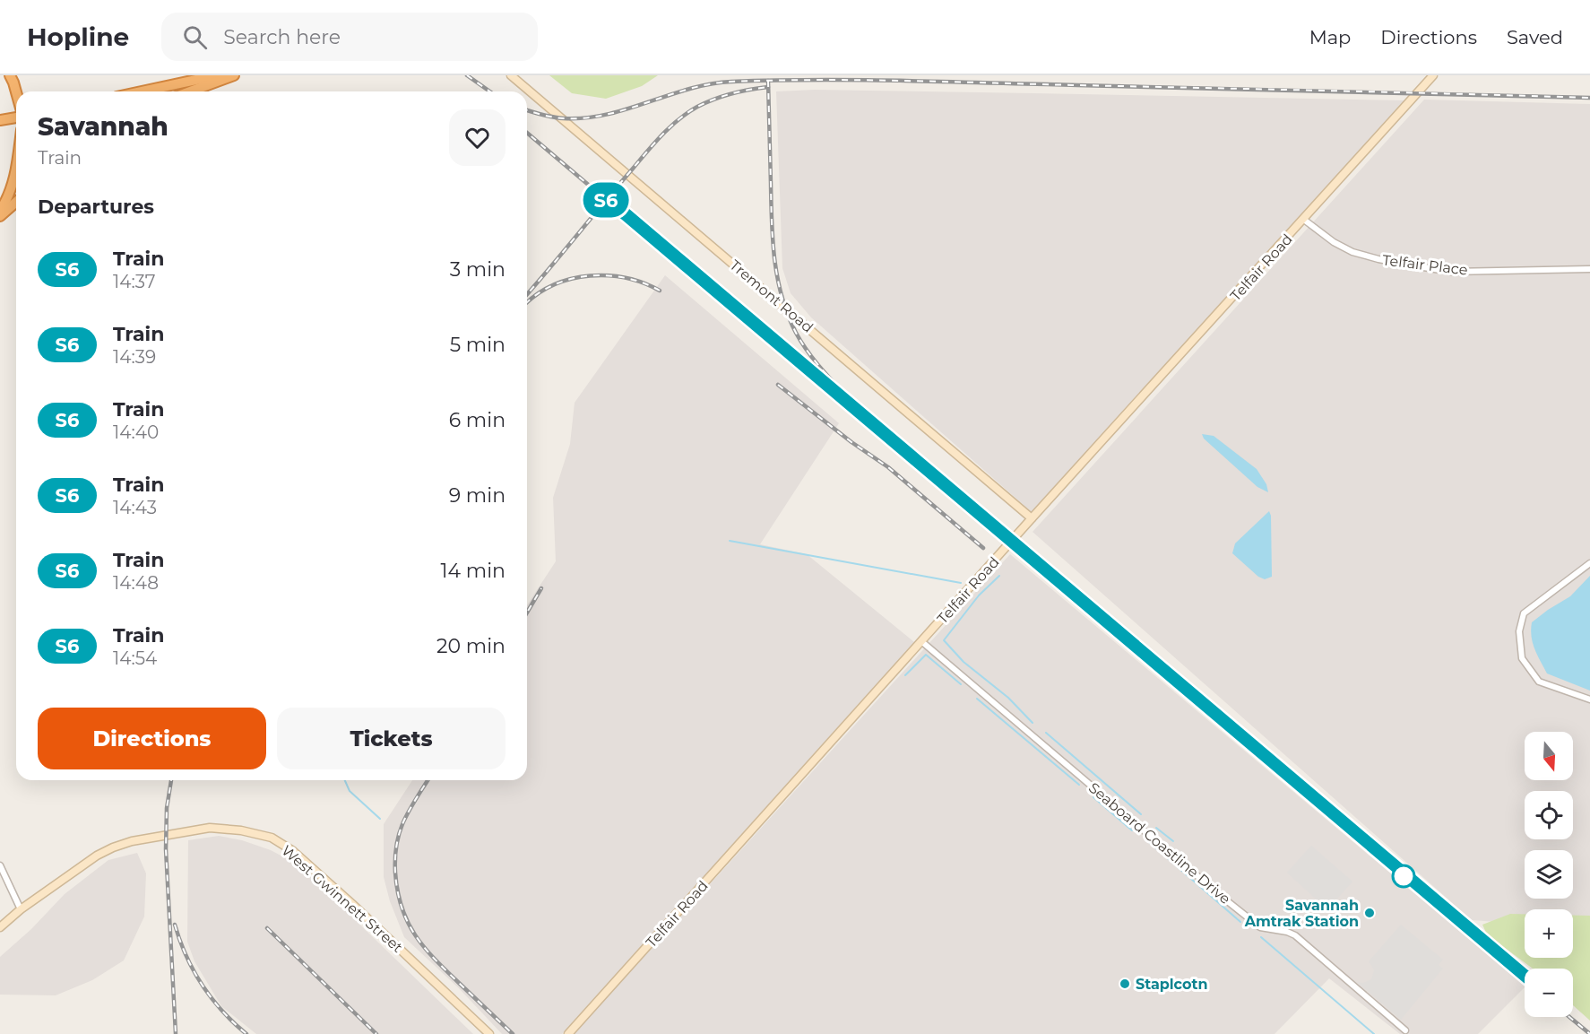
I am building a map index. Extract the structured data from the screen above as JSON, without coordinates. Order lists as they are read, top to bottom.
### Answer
{
  "streets": {
    "street": [
      "Telfair Place",
      "Telfair Road",
      "Tremont Road",
      "Seaboard Coastline Drive",
      "West Gwinnett Street"
    ]
  },
  "crossings": [
    ["Telfair Place", "Telfair Road"],
    ["Telfair Road", "Tremont Road"],
    ["Telfair Road", "Seaboard Coastline Drive"]
  ],
  "places": ["Savannah Amtrak Station", "Staplcotn"],
  "north": "bottom",
  "page": {
    "header": "Hopline",
    "search": "Search here",
    "nav": ["Map", "Directions", "Saved"],
    "on_map": "S6",
    "heading": [
      ["Savannah", "Train"],
      "Departures"
    ],
    "list": [
      {
        "mark": "S6",
        "name": "Train",
        "note": "14:37",
        "value": "3 min"
      },
      {
        "mark": "S6",
        "name": "Train",
        "note": "14:39",
        "value": "5 min"
      },
      {
        "mark": "S6",
        "name": "Train",
        "note": "14:40",
        "value": "6 min"
      },
      {
        "mark": "S6",
        "name": "Train",
        "note": "14:43",
        "value": "9 min"
      },
      {
        "mark": "S6",
        "name": "Train",
        "note": "14:48",
        "value": "14 min"
      },
      {
        "mark": "S6",
        "name": "Train",
        "note": "14:54",
        "value": "20 min"
      }
    ],
    "buttons": ["Directions", "Tickets"],
    "map_buttons": ["+", "−"]
  }
}
